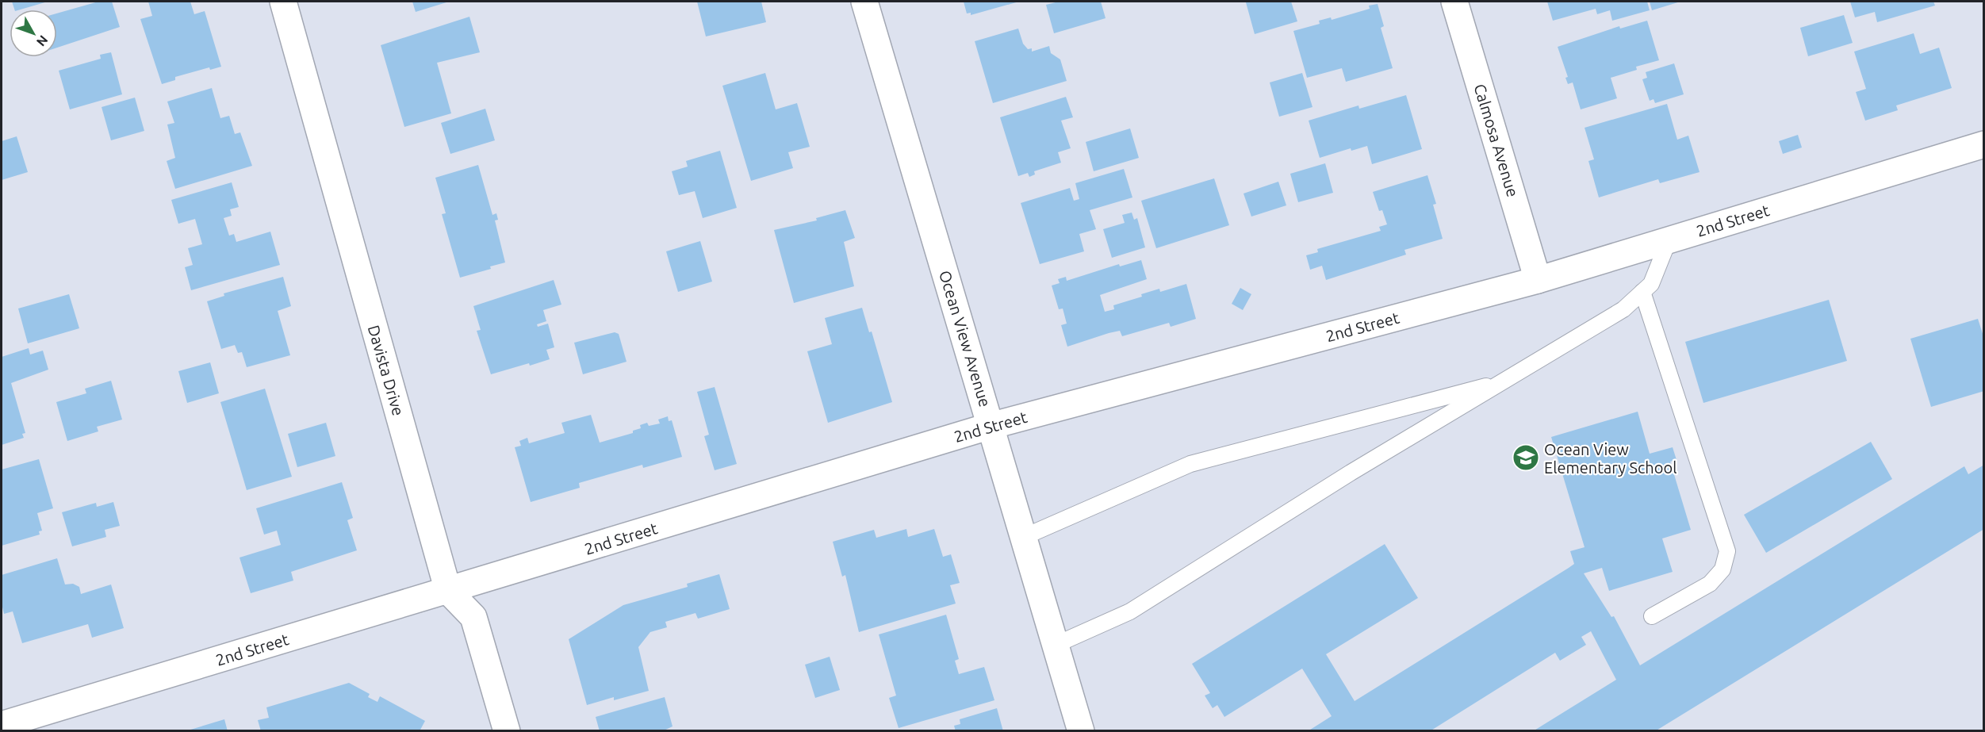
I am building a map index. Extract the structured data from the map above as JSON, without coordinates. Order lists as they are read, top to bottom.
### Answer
{
  "streets": {
    "street": [
      "Calmosa Avenue",
      "2nd Street",
      "Ocean View Avenue",
      "Davista Drive"
    ]
  },
  "crossings": [
    ["Calmosa Avenue", "2nd Street"],
    ["2nd Street", "Ocean View Avenue"],
    ["2nd Street", "Davista Drive"]
  ],
  "places": {
    "school or university": ["Ocean View Elementary School"]
  },
  "north": "bottom right"
}
